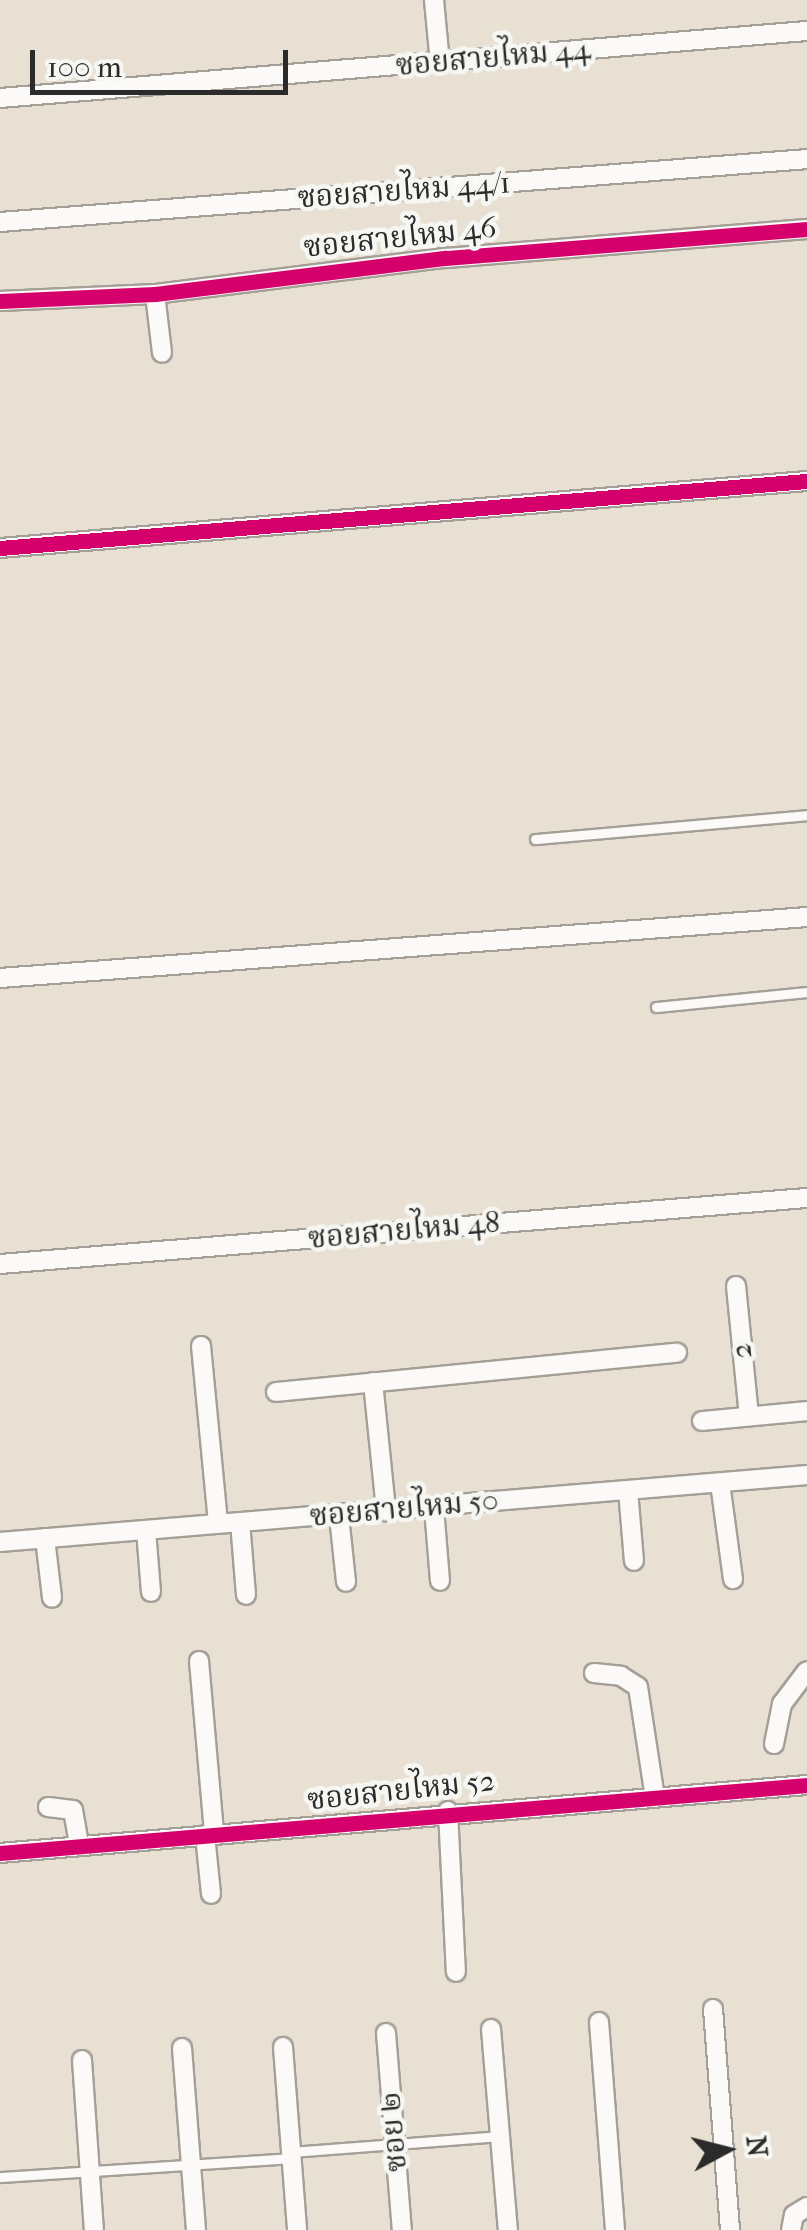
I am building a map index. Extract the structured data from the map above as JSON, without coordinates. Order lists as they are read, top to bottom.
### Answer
{
  "streets": {
    "street": [
      "ซอยสายไหม 44",
      "ซอยสายไหม 44/1",
      "ซอยสายไหม 46",
      "ซอยสายไหม 48",
      "2",
      "ซอยสายไหม 50",
      "ซอยสายไหม 52",
      "ซอย ๒"
    ]
  },
  "scale_bar": "100 m",
  "north": "right"
}
